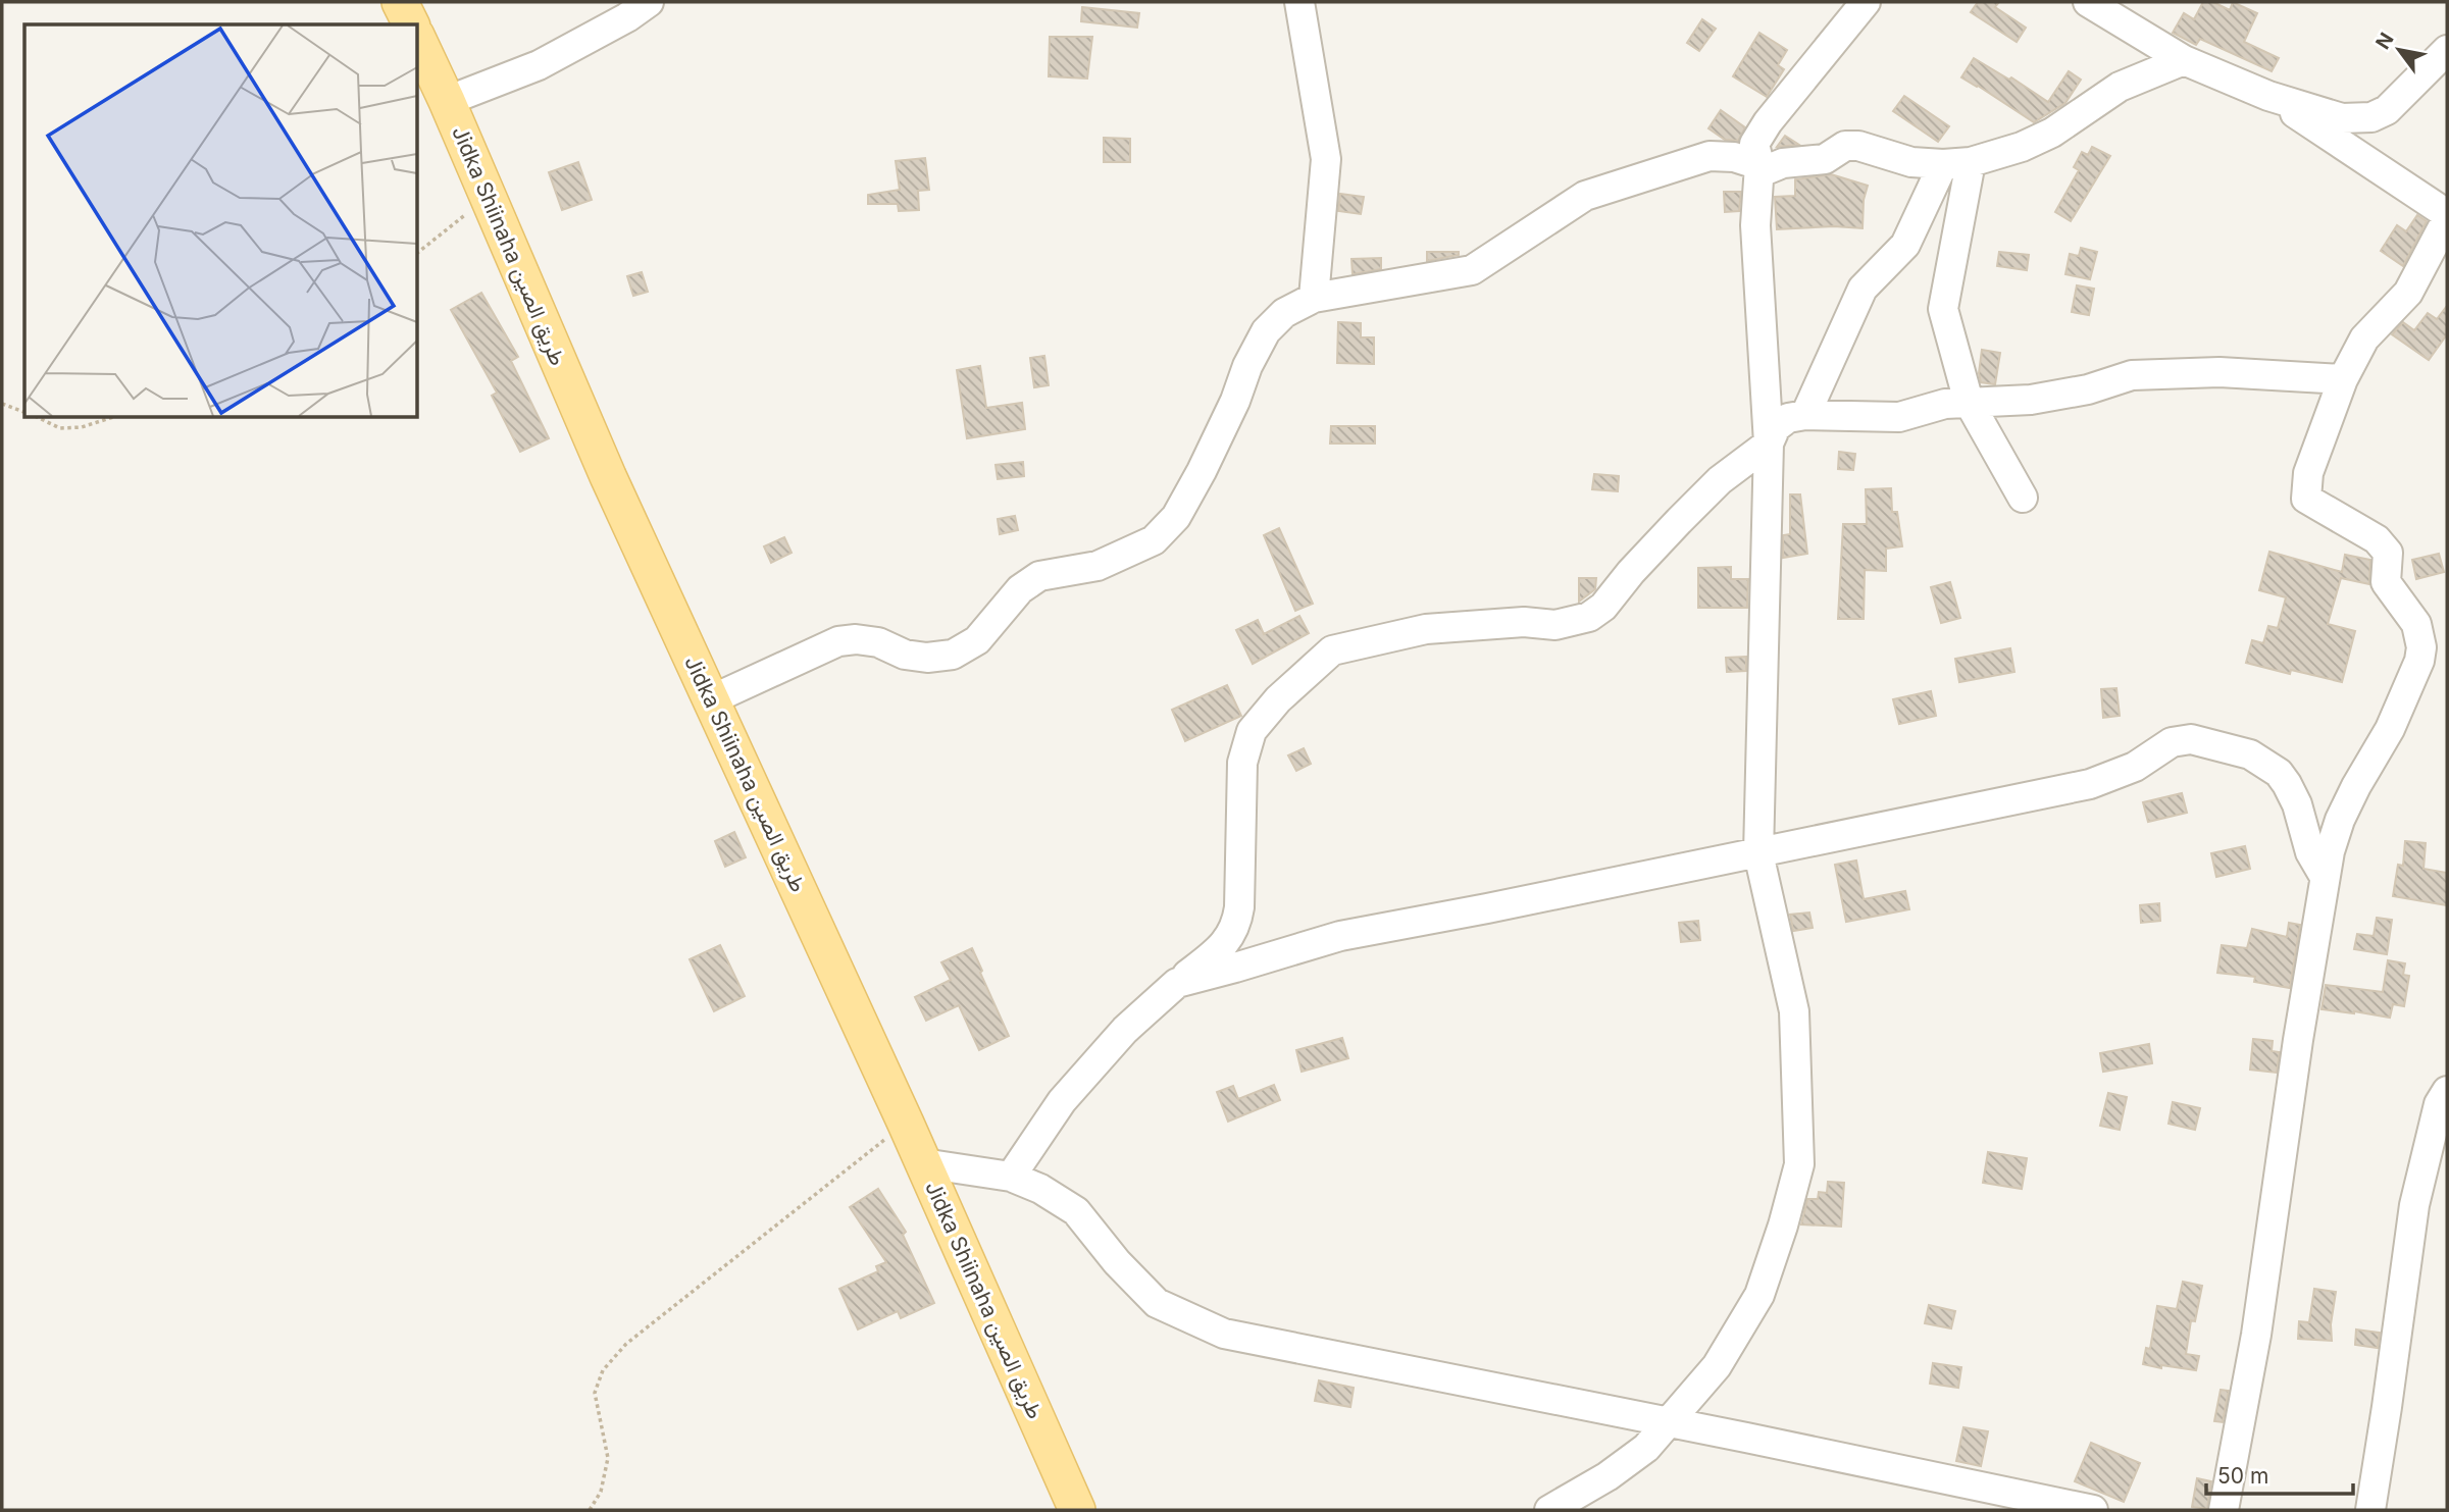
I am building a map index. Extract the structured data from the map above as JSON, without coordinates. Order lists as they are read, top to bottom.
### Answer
{
  "streets": {
    "main road": ["Jidka Shiinaha طريق الصين"]
  },
  "scale_bar": "50 m",
  "north": "top left"
}
